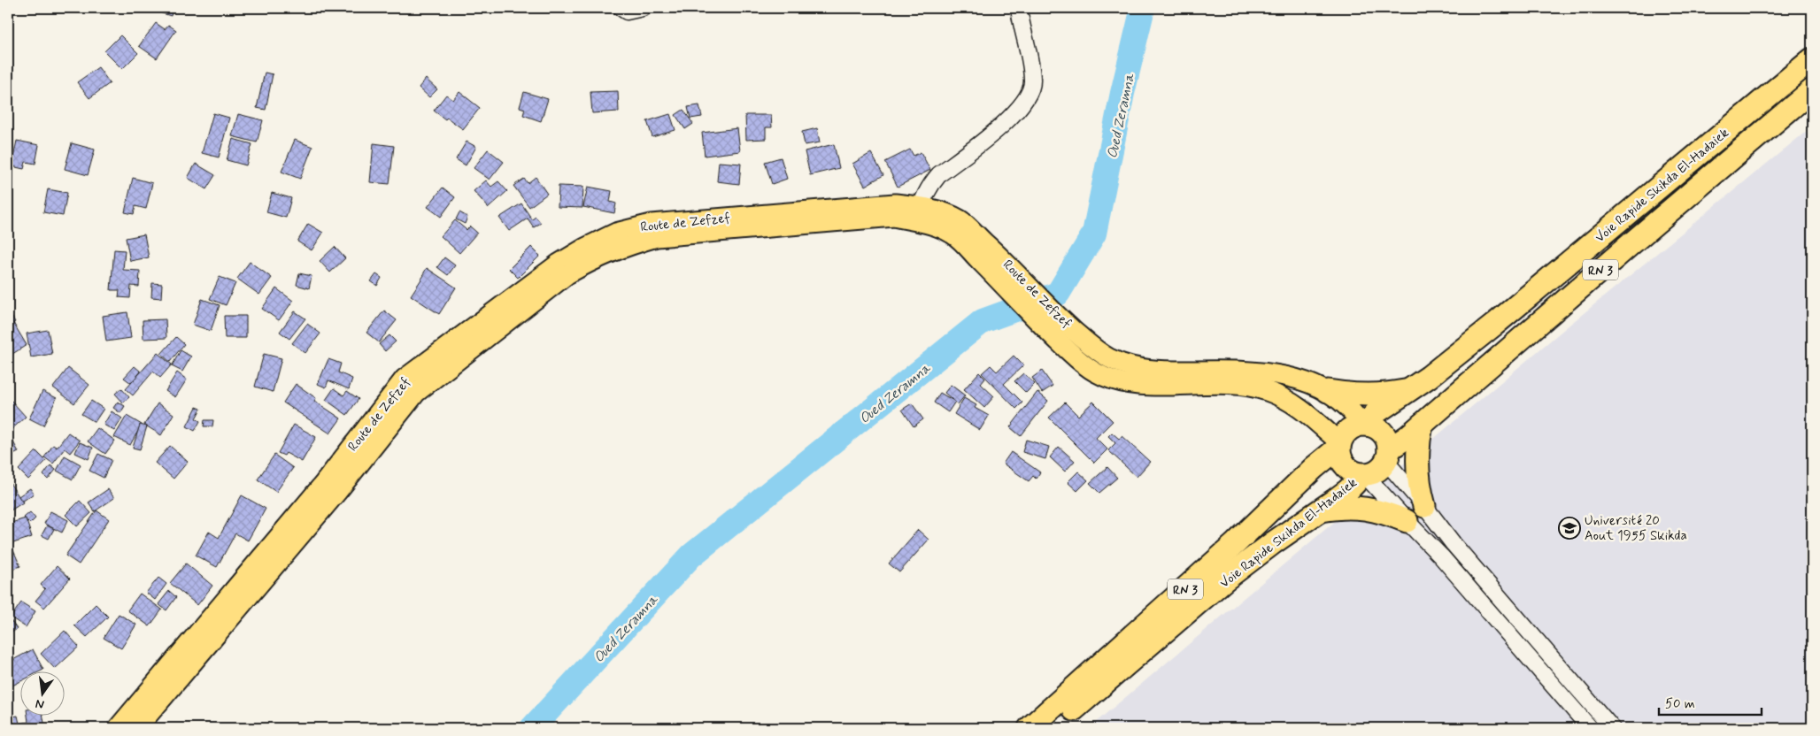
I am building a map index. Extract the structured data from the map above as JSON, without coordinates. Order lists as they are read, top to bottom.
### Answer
{
  "streets": {
    "highway": ["Voie Rapide Skikda El-Hadaiek", "RN 3"],
    "main road": ["Route de Zefzef"]
  },
  "crossings": [
    ["Voie Rapide Skikda El-Hadaiek", "Route de Zefzef"]
  ],
  "water": ["Oued Zeramna"],
  "places": {
    "school or university": ["Université 20 Aout 1955 Skikda"]
  },
  "scale_bar": "50 m",
  "north": "bottom"
}
